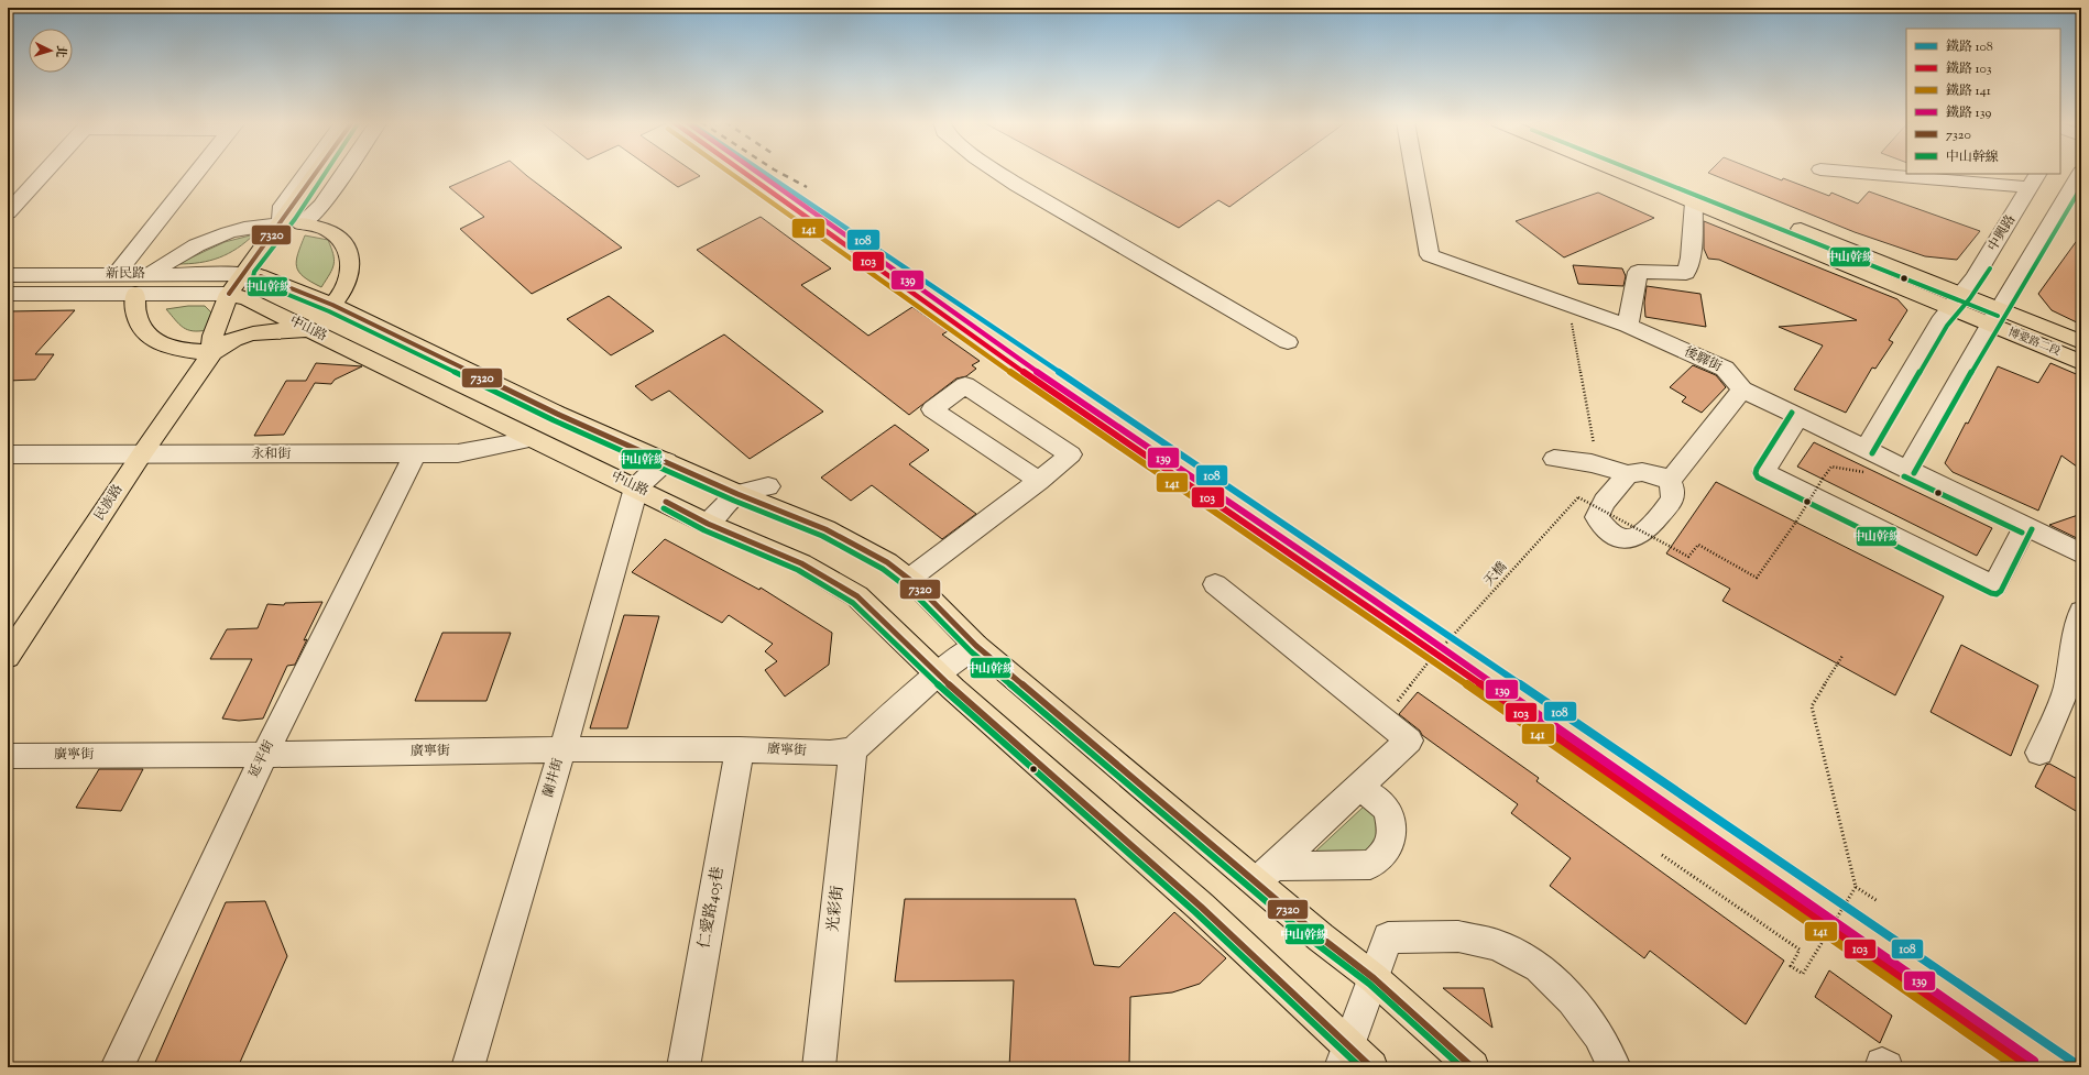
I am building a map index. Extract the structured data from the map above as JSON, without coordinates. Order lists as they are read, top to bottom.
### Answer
{
  "streets": {
    "main road": ["中山路", "博愛路二段", "民族路"],
    "street": [
      "中興路",
      "新民路",
      "後驛街",
      "永和街",
      "廣寧街",
      "延平街",
      "蘭井街",
      "仁愛路405巷",
      "光彩街"
    ],
    "path": ["天橋"]
  },
  "crossings": [
    ["中興路", "博愛路二段"],
    ["中興路", "後驛街"],
    ["新民路", "中山路"],
    ["新民路", "民族路"],
    ["中山路", "永和街"],
    ["中山路", "民族路"],
    ["中山路", "蘭井街"],
    ["永和街", "民族路"],
    ["永和街", "延平街"],
    ["廣寧街", "延平街"],
    ["廣寧街", "蘭井街"],
    ["廣寧街", "仁愛路405巷"],
    ["廣寧街", "光彩街"]
  ],
  "lines": [
    "rail line 108",
    "rail line 103",
    "rail line 141",
    "rail line 139",
    "transit line 7320",
    "transit line 中山幹線"
  ],
  "legend": [
    "鐵路 108",
    "鐵路 103",
    "鐵路 141",
    "鐵路 139",
    "7320",
    "中山幹線"
  ],
  "north": "right"
}
